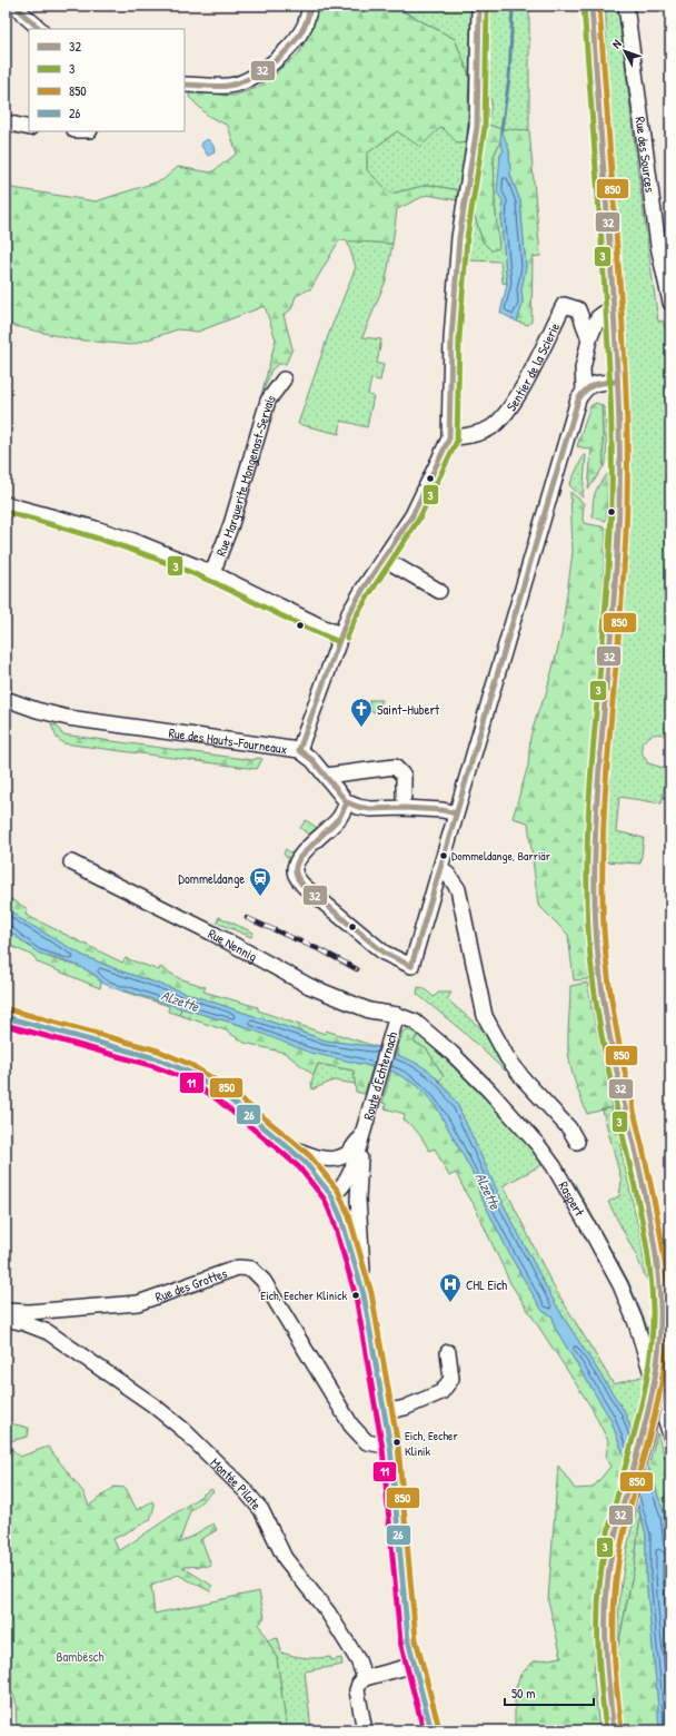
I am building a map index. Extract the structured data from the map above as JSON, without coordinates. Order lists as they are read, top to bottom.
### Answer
{
  "streets": {
    "street": [
      "Rue des Sources",
      "Sentier de la Scierie",
      "Rue Marguerite Mongenast-Servais",
      "Rue des Hauts-Fourneaux",
      "Rue Nennig",
      "Route d'Echternach",
      "Raspert",
      "Rue des Grottes",
      "Montée Pilate"
    ]
  },
  "crossings": [
    ["Rue Nennig", "Route d'Echternach"],
    ["Rue Nennig", "Raspert"],
    ["Route d'Echternach", "Raspert"]
  ],
  "water": ["Alzette"],
  "parks": ["Bambësch"],
  "places": {
    "church": ["Saint-Hubert"],
    "other": ["Dommeldange, Barriär", "Eich, Eecher Klinick", "Eich, Eecher Klinik"],
    "station": ["Dommeldange"],
    "hospital": ["CHL Eich"]
  },
  "lines": [
    "transit line 32",
    "transit line 3",
    "transit line 850",
    "transit line 26",
    "transit line 11"
  ],
  "legend": [
    "32",
    "3",
    "850",
    "26"
  ],
  "scale_bar": "50 m",
  "north": "top left"
}
